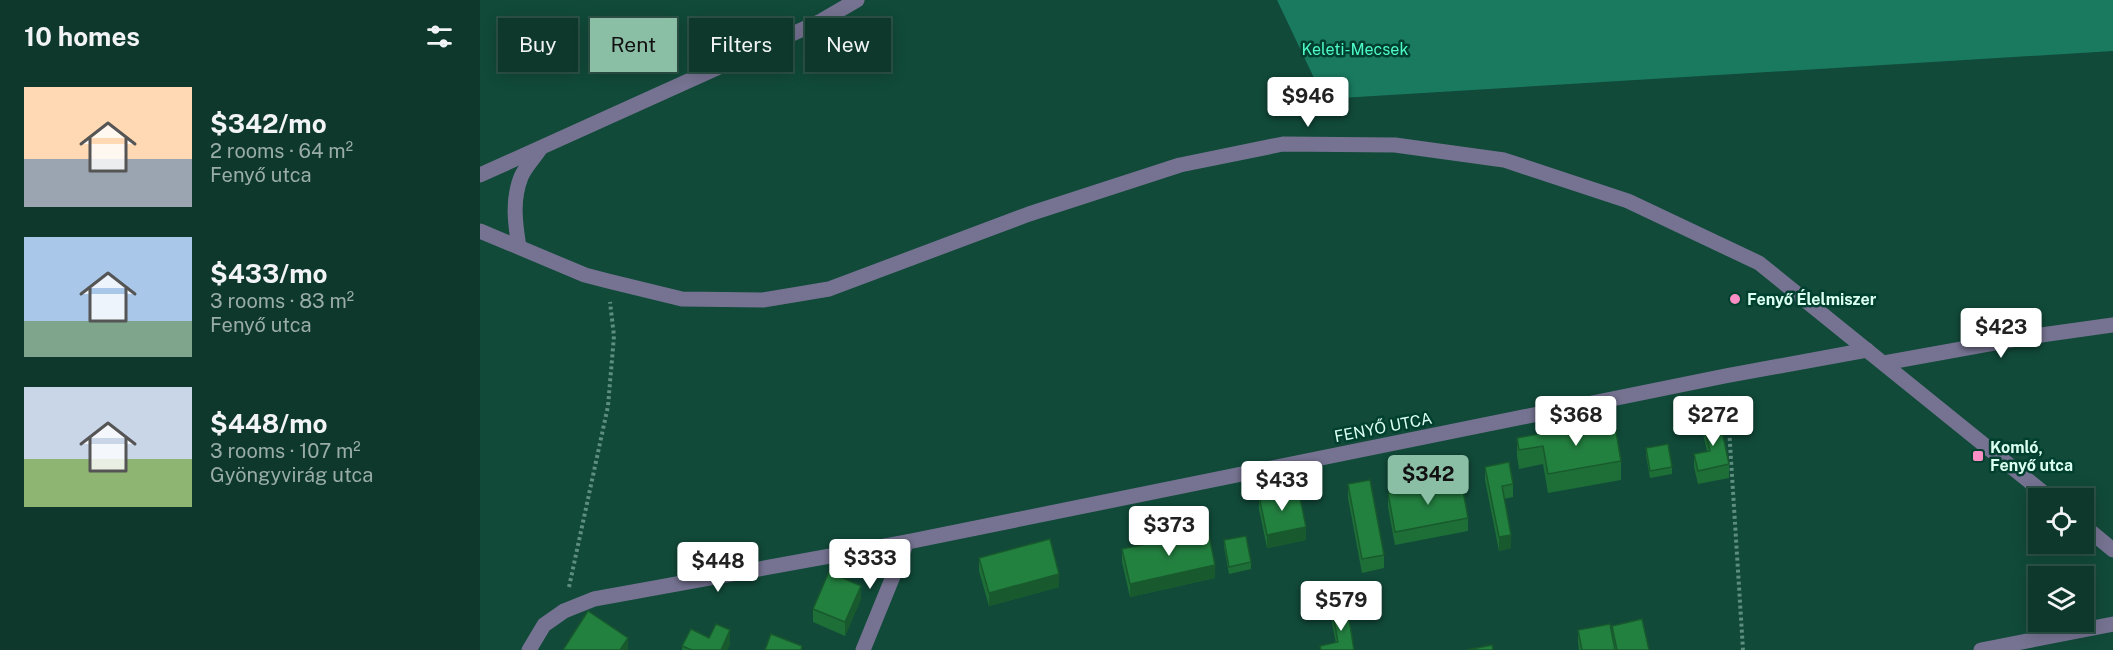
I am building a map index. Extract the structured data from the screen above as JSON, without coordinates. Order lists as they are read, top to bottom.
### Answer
{
  "streets": {
    "street": ["FENYŐ UTCA"]
  },
  "parks": ["Keleti-Mecsek"],
  "places": {
    "other": ["Fenyő Élelmiszer"],
    "transit": ["Komló, Fenyő utca"]
  },
  "page": {
    "heading": "10 homes",
    "chip": [
      "Buy",
      "Rent",
      "Filters",
      "New"
    ],
    "list": [
      {
        "name": "$342/mo",
        "note": "2 rooms · 64 m² · Fenyő utca"
      },
      {
        "name": "$433/mo",
        "note": "3 rooms · 83 m² · Fenyő utca"
      },
      {
        "name": "$448/mo",
        "note": "3 rooms · 107 m² · Gyöngyvirág utca"
      }
    ],
    "price": [
      "$946",
      "$423",
      "$368",
      "$272",
      "$342",
      "$433",
      "$373",
      "$333",
      "$448",
      "$579"
    ]
  }
}
